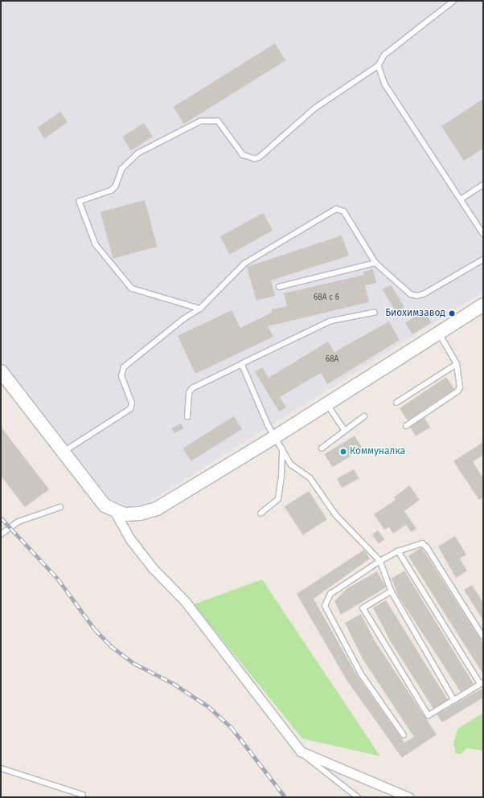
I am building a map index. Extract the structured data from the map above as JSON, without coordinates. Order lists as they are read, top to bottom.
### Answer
{
  "places": ["Биохимзавод", "Коммуналка"],
  "house_numbers": ["68А с 6", "68А"]
}
